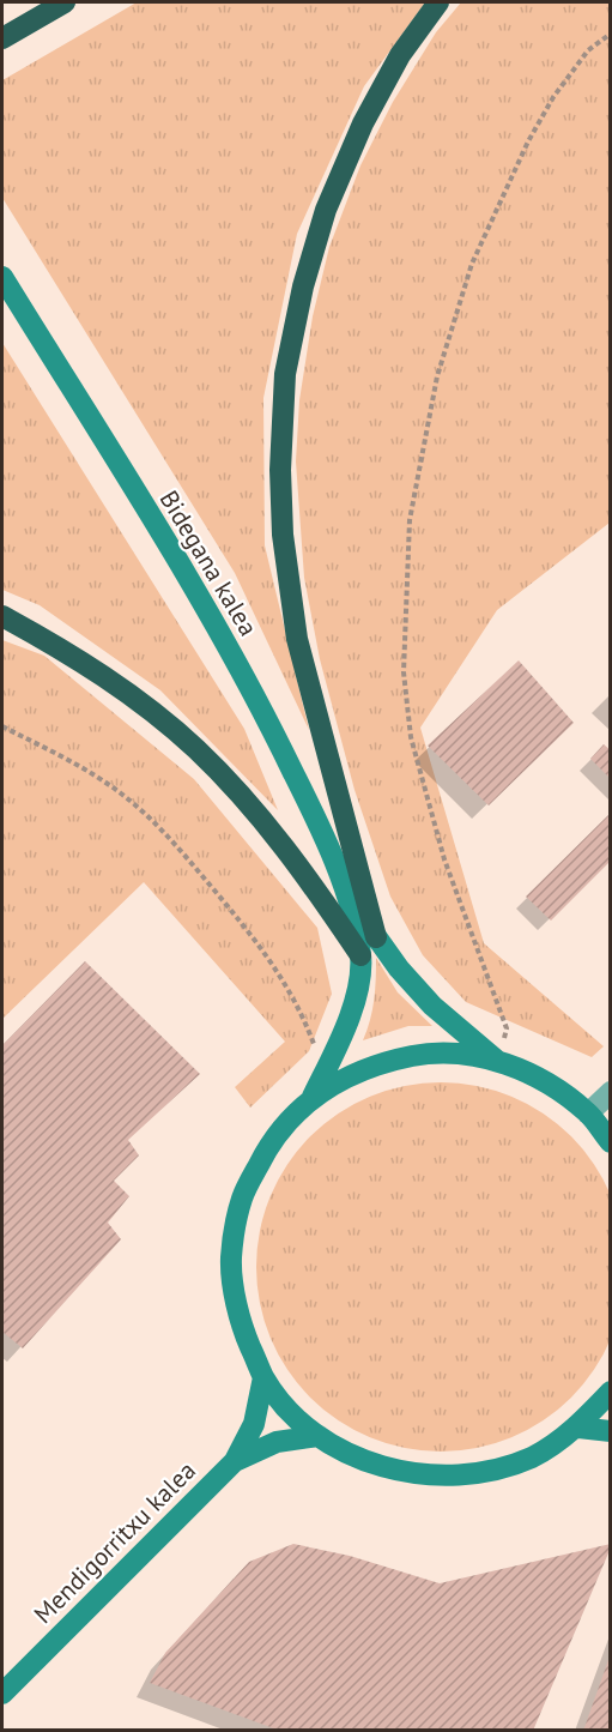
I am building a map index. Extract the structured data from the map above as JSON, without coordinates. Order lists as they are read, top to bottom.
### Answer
{
  "streets": {
    "street": ["Bidegana kalea", "Mendigorritxu kalea"]
  }
}
